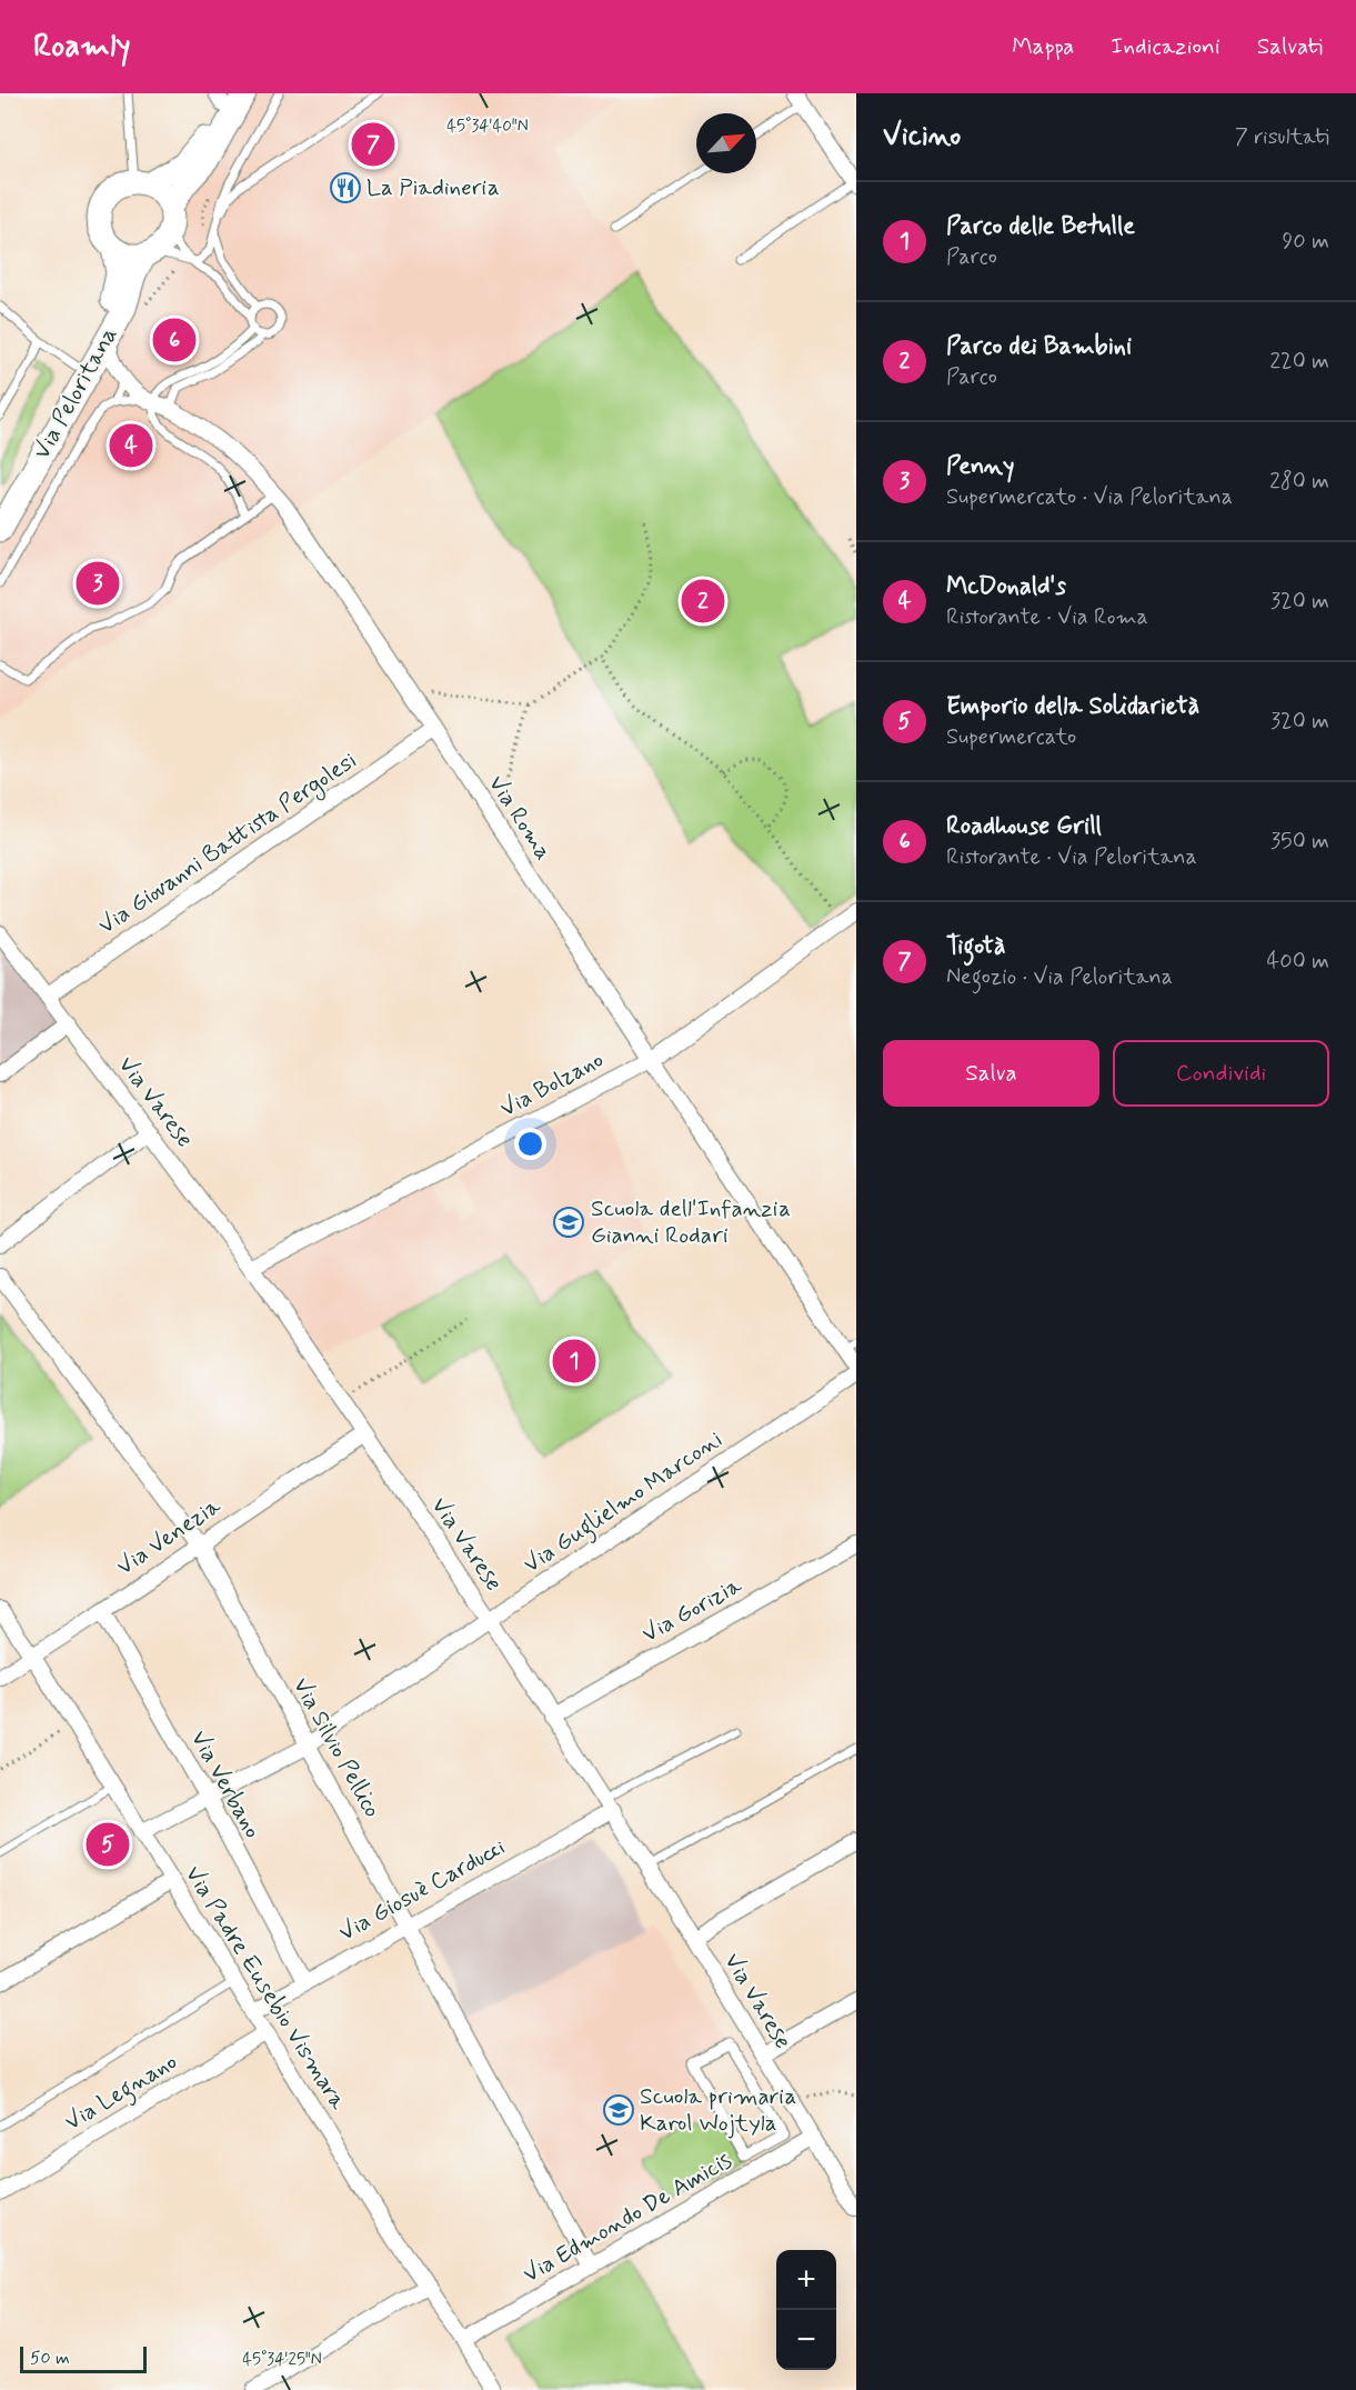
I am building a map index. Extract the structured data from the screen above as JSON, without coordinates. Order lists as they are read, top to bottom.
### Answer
{
  "streets": {
    "main road": ["Via Peloritana"],
    "street": [
      "Via Roma",
      "Via Giovanni Battista Pergolesi",
      "Via Bolzano",
      "Via Varese",
      "Via Guglielmo Marconi",
      "Via Venezia",
      "Via Gorizia",
      "Via Silvio Pellico",
      "Via Verbano",
      "Via Giosuè Carducci",
      "Via Padre Eusebio Vismara",
      "Via Legnano",
      "Via Edmondo De Amicis"
    ]
  },
  "crossings": [
    ["Via Peloritana", "Via Roma"],
    ["Via Roma", "Via Giovanni Battista Pergolesi"],
    ["Via Roma", "Via Bolzano"],
    ["Via Giovanni Battista Pergolesi", "Via Varese"],
    ["Via Bolzano", "Via Varese"],
    ["Via Varese", "Via Guglielmo Marconi"],
    ["Via Varese", "Via Venezia"],
    ["Via Varese", "Via Gorizia"],
    ["Via Varese", "Via Giosuè Carducci"],
    ["Via Varese", "Via Edmondo De Amicis"],
    ["Via Guglielmo Marconi", "Via Silvio Pellico"],
    ["Via Guglielmo Marconi", "Via Verbano"],
    ["Via Guglielmo Marconi", "Via Padre Eusebio Vismara"],
    ["Via Venezia", "Via Silvio Pellico"],
    ["Via Venezia", "Via Verbano"],
    ["Via Venezia", "Via Padre Eusebio Vismara"],
    ["Via Silvio Pellico", "Via Giosuè Carducci"],
    ["Via Silvio Pellico", "Via Edmondo De Amicis"],
    ["Via Verbano", "Via Giosuè Carducci"],
    ["Via Giosuè Carducci", "Via Padre Eusebio Vismara"],
    ["Via Padre Eusebio Vismara", "Via Legnano"],
    ["Via Padre Eusebio Vismara", "Via Edmondo De Amicis"]
  ],
  "places": {
    "restaurant": ["La Piadineria"],
    "school or university": ["Scuola dell'Infanzia Gianni Rodari", "Scuola primaria Karol Wojtyla"]
  },
  "scale_bar": "50 m",
  "north": "top right",
  "page": {
    "header": "Roamly",
    "nav": ["Mappa", "Indicazioni", "Salvati"],
    "heading": ["Vicino", "7 risultati"],
    "pins": [
      "7",
      "6",
      "4",
      "3",
      "2",
      "1",
      "5"
    ],
    "list": [
      {
        "mark": "1",
        "name": "Parco delle Betulle",
        "note": "Parco",
        "value": "90 m"
      },
      {
        "mark": "2",
        "name": "Parco dei Bambini",
        "note": "Parco",
        "value": "220 m"
      },
      {
        "mark": "3",
        "name": "Penny",
        "note": "Supermercato · Via Peloritana",
        "value": "280 m"
      },
      {
        "mark": "4",
        "name": "McDonald's",
        "note": "Ristorante · Via Roma",
        "value": "320 m"
      },
      {
        "mark": "5",
        "name": "Emporio della Solidarietà",
        "note": "Supermercato",
        "value": "320 m"
      },
      {
        "mark": "6",
        "name": "Roadhouse Grill",
        "note": "Ristorante · Via Peloritana",
        "value": "350 m"
      },
      {
        "mark": "7",
        "name": "Tigotà",
        "note": "Negozio · Via Peloritana",
        "value": "400 m"
      }
    ],
    "buttons": ["Salva", "Condividi"],
    "map_buttons": ["+", "−"],
    "scale": "50 m"
  },
  "coordinates": ["45°34'40\"N", "45°34'25\"N"]
}
